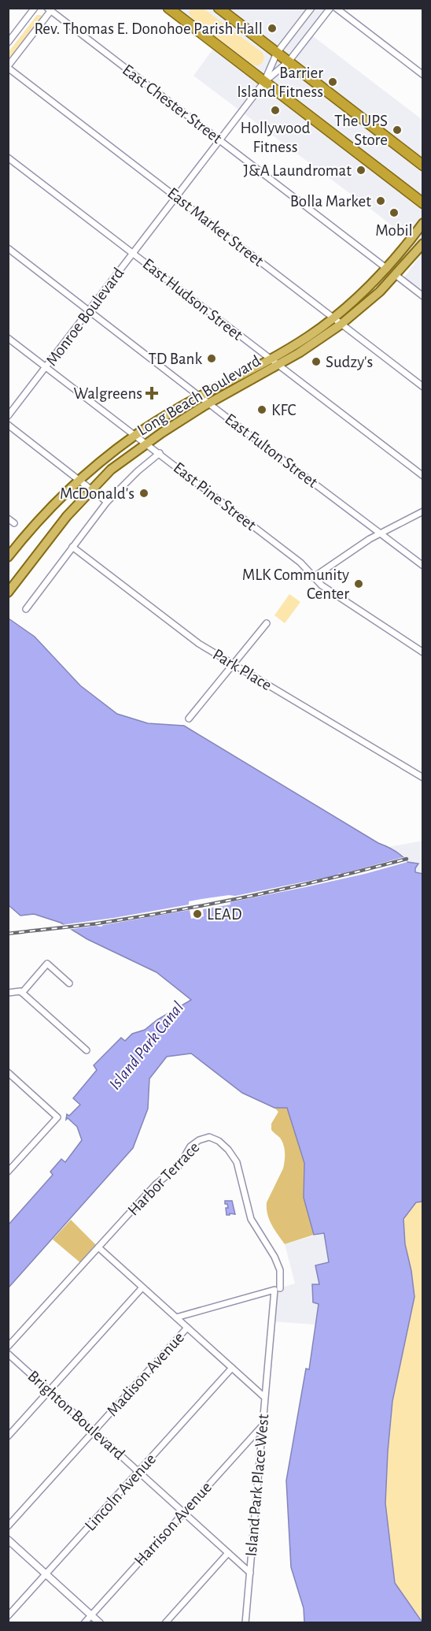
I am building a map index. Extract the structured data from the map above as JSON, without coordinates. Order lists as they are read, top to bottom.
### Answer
{
  "streets": {
    "main road": ["Long Beach Boulevard"],
    "street": [
      "East Chester Street",
      "East Market Street",
      "East Hudson Street",
      "Monroe Boulevard",
      "East Fulton Street",
      "East Pine Street",
      "Park Place",
      "Harbor Terrace",
      "Madison Avenue",
      "Brighton Boulevard",
      "Island Park Place West",
      "Lincoln Avenue",
      "Harrison Avenue"
    ]
  },
  "crossings": [
    ["East Chester Street", "Monroe Boulevard"],
    ["East Chester Street", "Long Beach Boulevard"],
    ["East Market Street", "Monroe Boulevard"],
    ["East Market Street", "Long Beach Boulevard"],
    ["East Hudson Street", "Monroe Boulevard"],
    ["East Hudson Street", "Long Beach Boulevard"],
    ["Monroe Boulevard", "East Fulton Street"],
    ["Monroe Boulevard", "East Pine Street"],
    ["Long Beach Boulevard", "East Fulton Street"],
    ["Long Beach Boulevard", "East Pine Street"],
    ["Long Beach Boulevard", "Park Place"],
    ["Harbor Terrace", "Island Park Place West"],
    ["Madison Avenue", "Brighton Boulevard"],
    ["Brighton Boulevard", "Island Park Place West"],
    ["Brighton Boulevard", "Lincoln Avenue"],
    ["Brighton Boulevard", "Harrison Avenue"],
    ["Island Park Place West", "Harrison Avenue"]
  ],
  "water": ["Island Park Canal"],
  "places": {
    "other": [
      "Rev. Thomas E. Donohoe Parish Hall",
      "Barrier Island Fitness",
      "Hollywood Fitness",
      "The UPS Store",
      "J&A Laundromat",
      "Bolla Market",
      "Mobil",
      "TD Bank",
      "Sudzy's",
      "KFC",
      "McDonald's",
      "MLK Community Center",
      "LEAD"
    ],
    "health": ["Walgreens"]
  }
}
